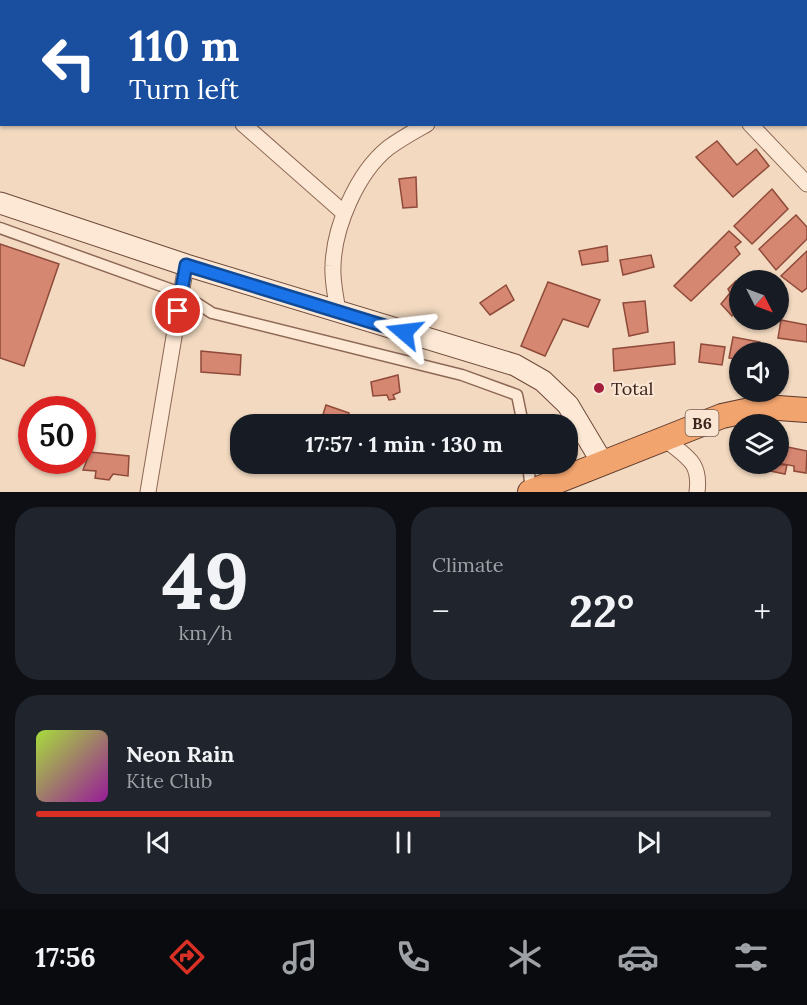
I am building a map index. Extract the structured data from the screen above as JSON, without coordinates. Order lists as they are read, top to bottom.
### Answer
{
  "streets": {
    "highway": ["B6"]
  },
  "places": ["Total"],
  "north": "bottom right",
  "page": {
    "turn": ["110 m", "Turn left"],
    "limit": "50",
    "trip": "17:57 · 1 min · 130 m",
    "tile": [
      ["49", "km/h"],
      "Climate"
    ],
    "heat": ["−", "22°", "+"],
    "song": ["Neon Rain", "Kite Club"],
    "tabs": "17:56"
  }
}
